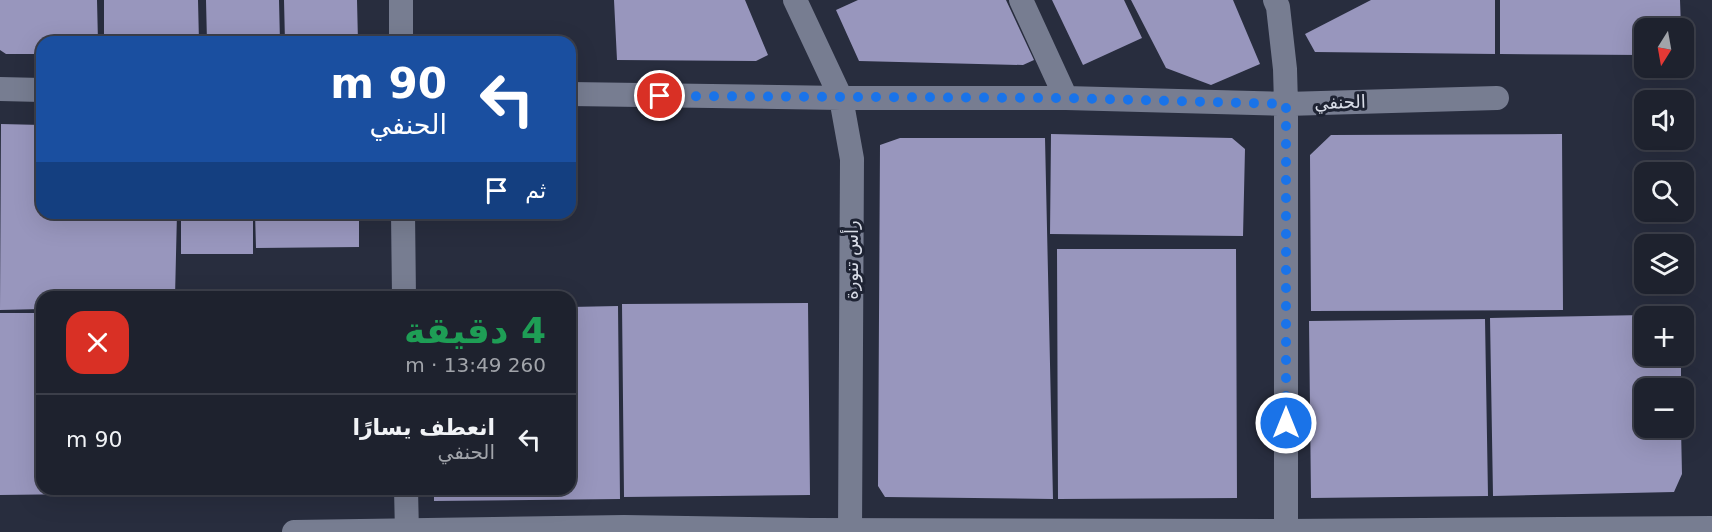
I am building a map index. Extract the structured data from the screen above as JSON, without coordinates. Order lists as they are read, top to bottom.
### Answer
{
  "streets": {
    "street": ["الحنفي", "رأس تنورة"]
  },
  "crossings": [
    ["الحنفي", "رأس تنورة"]
  ],
  "north": "bottom",
  "page": {
    "map_buttons": ["+", "−"],
    "turn": ["90 m", "الحنفي"],
    "then": "ثم",
    "heading": ["4 دقيقة", "260 m · 13:49"],
    "list": [
      {
        "name": "انعطف يسارًا",
        "note": "الحنفي",
        "value": "90 m"
      }
    ]
  }
}
